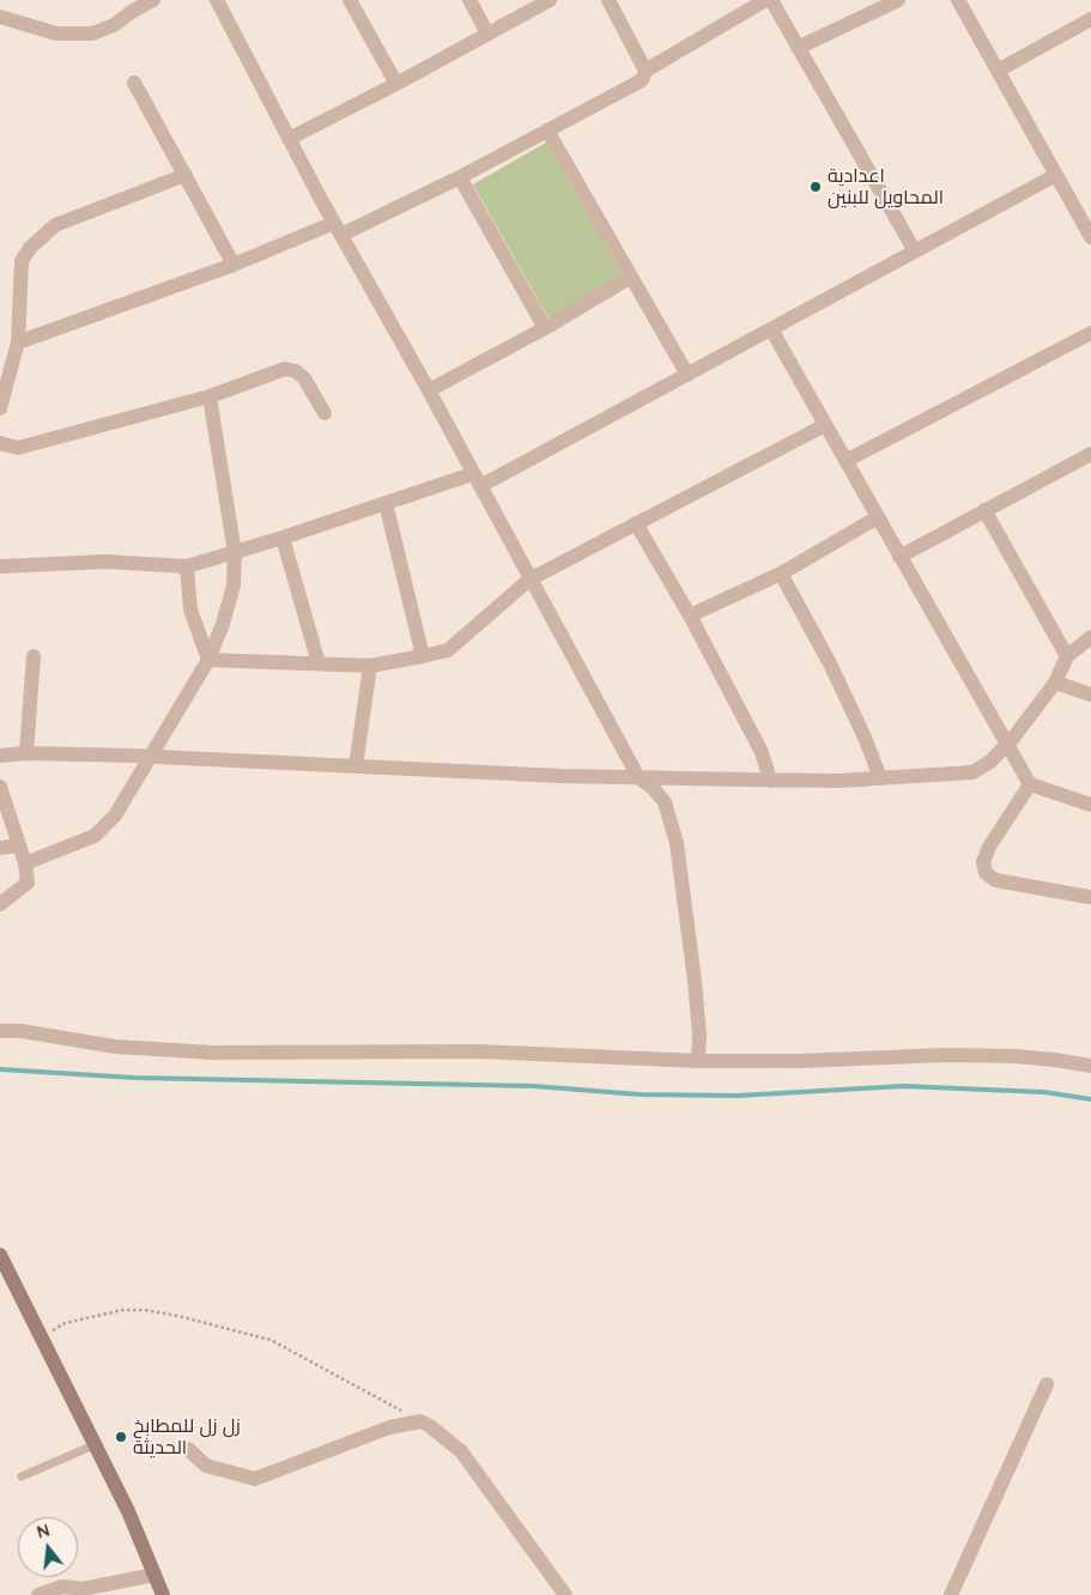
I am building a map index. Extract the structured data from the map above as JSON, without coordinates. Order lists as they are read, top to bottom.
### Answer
{
  "places": ["اعدادية المحاويل للبنين", "زل زل للمطابخ الحديثة"],
  "north": "top"
}
